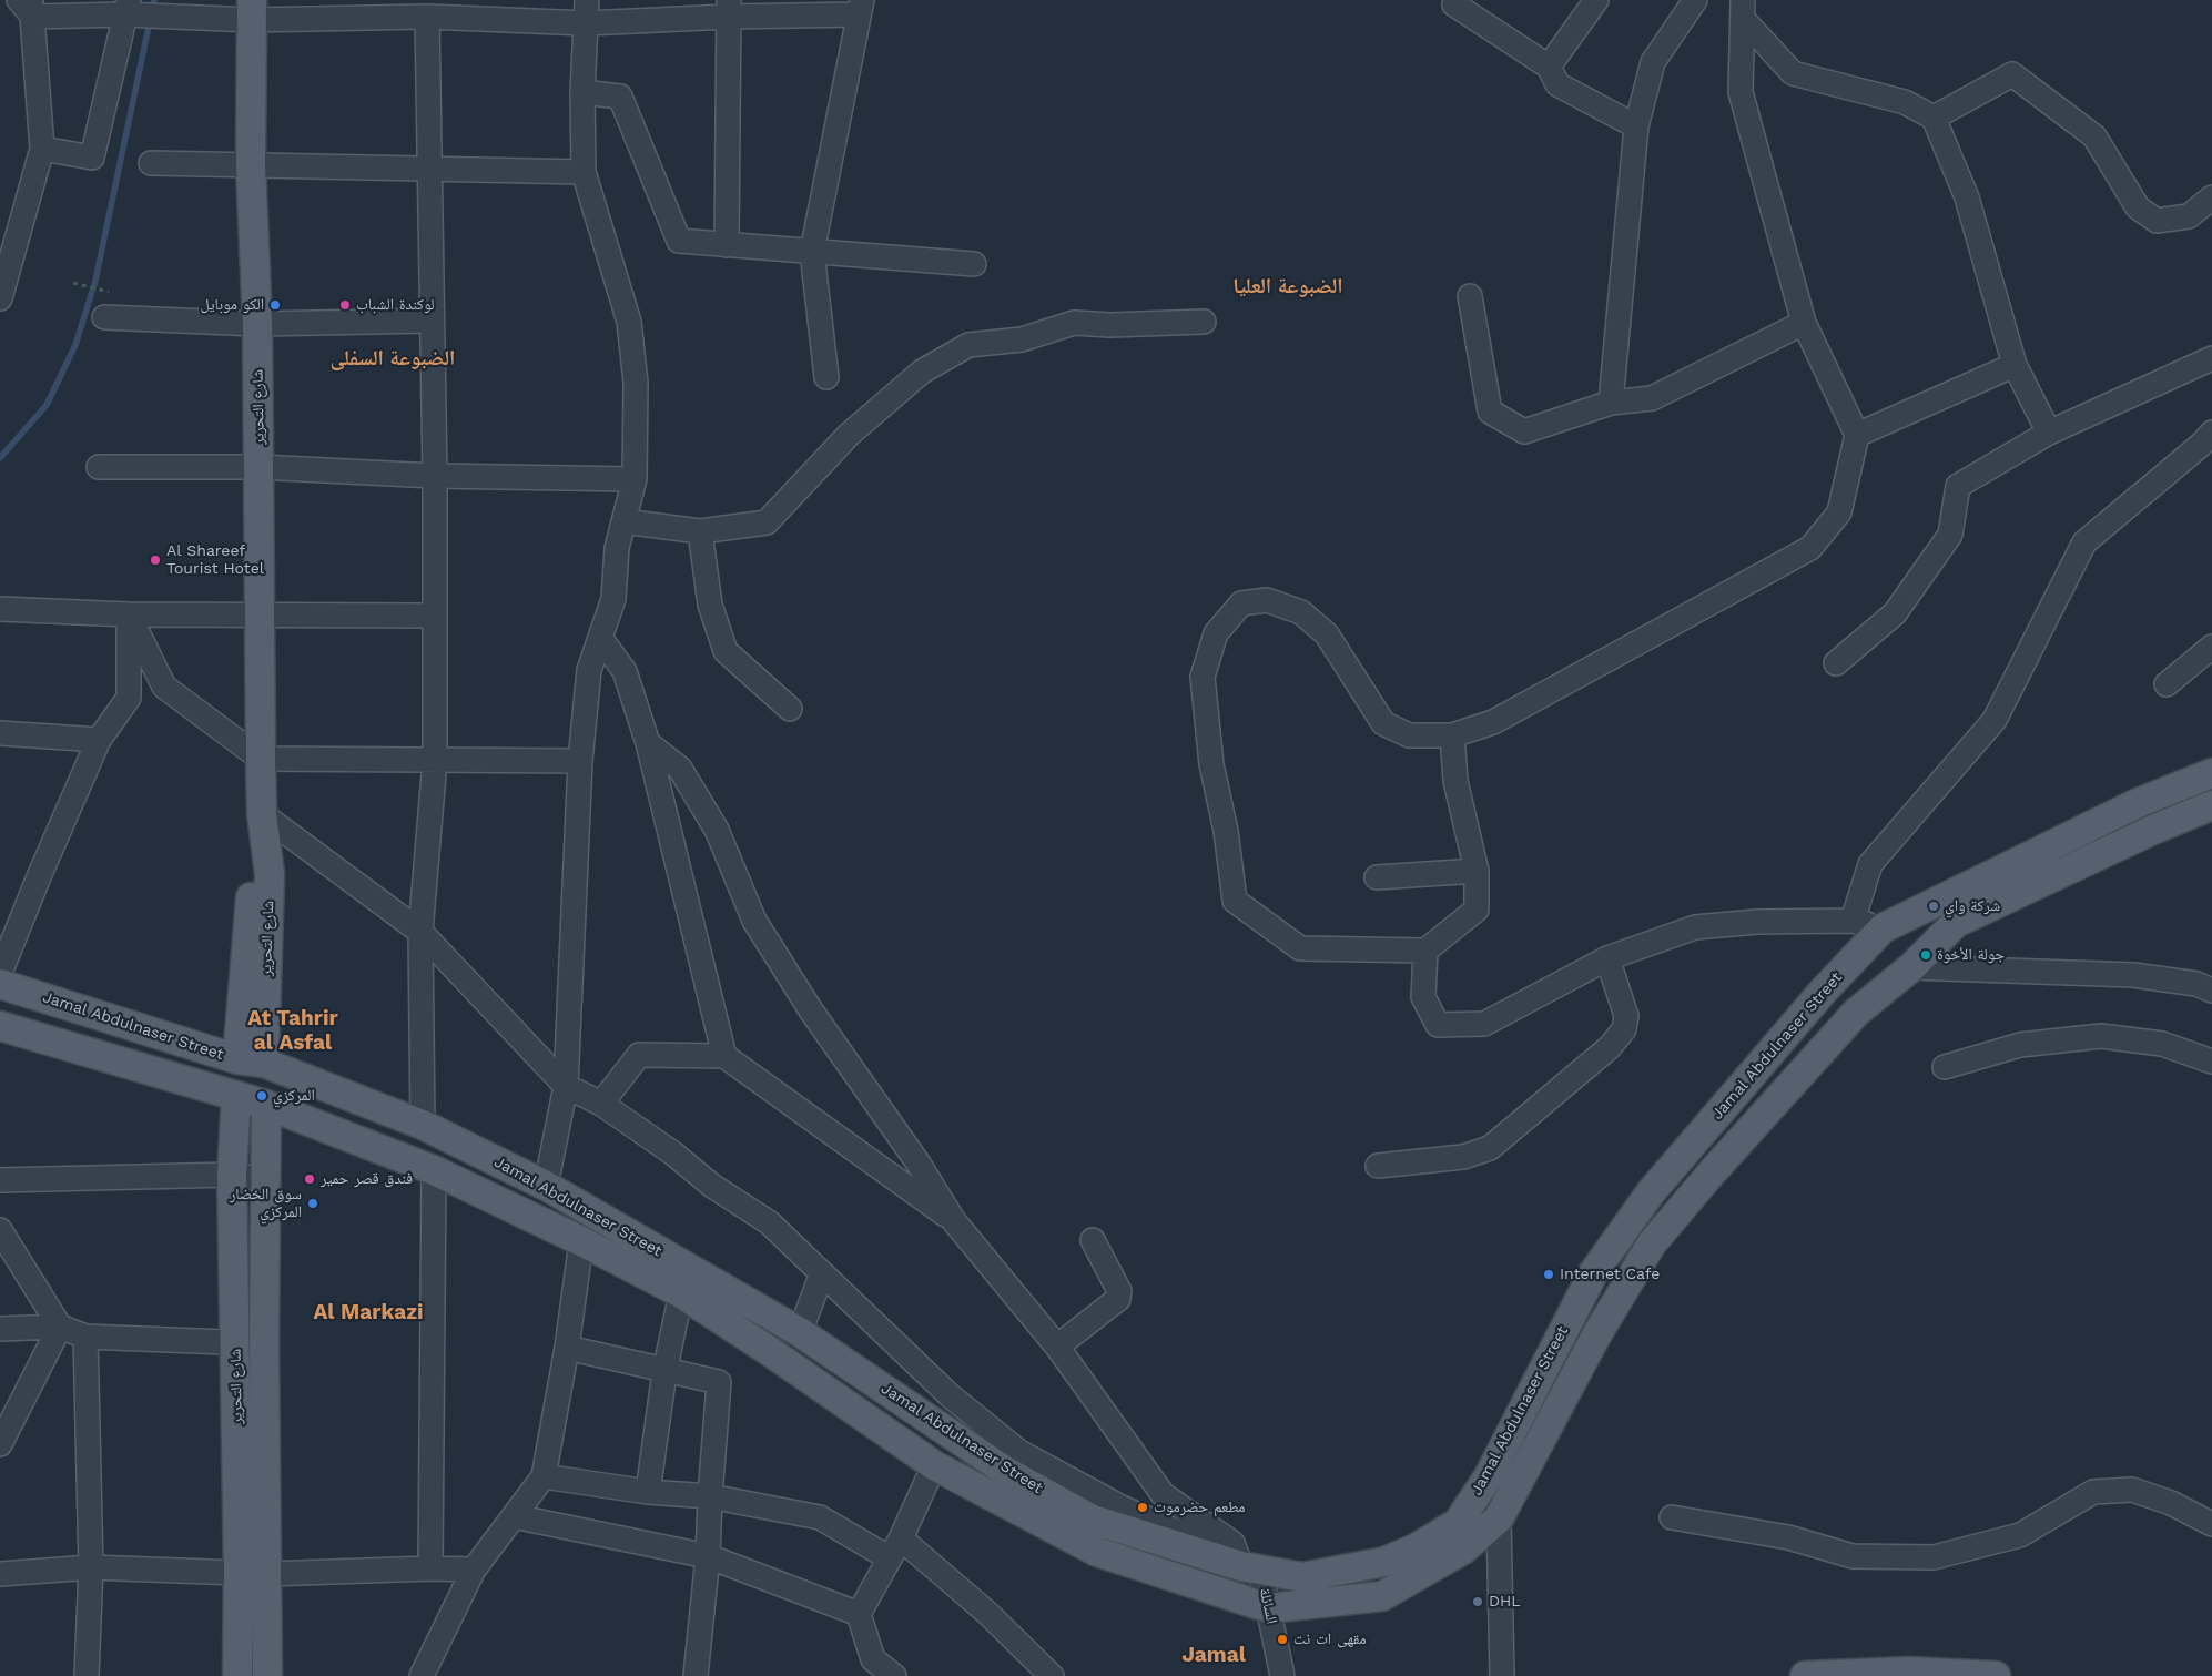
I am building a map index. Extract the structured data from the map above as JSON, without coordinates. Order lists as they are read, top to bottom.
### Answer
{
  "streets": {
    "main road": ["شارع التحرير", "Jamal Abdulnaser Street"],
    "street": ["السائلة"]
  },
  "crossings": [
    ["شارع التحرير", "Jamal Abdulnaser Street"],
    ["Jamal Abdulnaser Street", "السائلة"]
  ],
  "districts": [
    "الضبوعة العليا",
    "الضبوعة السفلى",
    "At Tahrir al Asfal",
    "Al Markazi",
    "Jamal"
  ],
  "places": [
    "الكو موبايل",
    "لوكندة الشباب",
    "Al Shareef Tourist Hotel",
    "شركة واي",
    "جولة الأخوة",
    "المركزي",
    "فندق قصر حمير",
    "سوق الخضار المركزي",
    "Internet Cafe",
    "مطعم حضرموت",
    "DHL",
    "مقهى ات نت"
  ]
}
